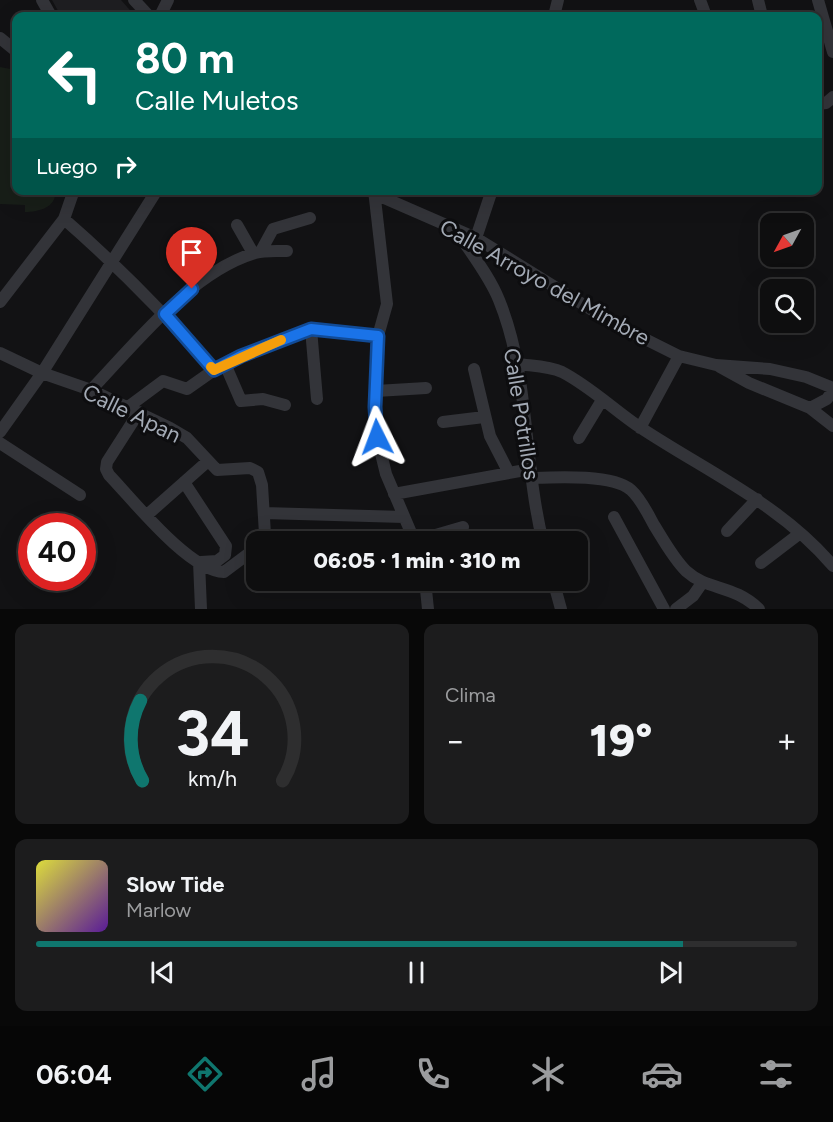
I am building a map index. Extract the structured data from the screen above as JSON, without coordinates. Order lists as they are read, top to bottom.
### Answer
{
  "streets": {
    "street": ["Calle Arroyo del Mimbre", "Calle Apan", "Calle Potrillos"]
  },
  "crossings": [
    ["Calle Arroyo del Mimbre", "Calle Potrillos"]
  ],
  "north": "bottom left",
  "page": {
    "turn": ["80 m", "Calle Muletos"],
    "then": "Luego",
    "limit": "40",
    "trip": "06:05 · 1 min · 310 m",
    "tile": "Clima",
    "heat": ["−", "19°", "+"],
    "song": ["Slow Tide", "Marlow"],
    "tabs": "06:04",
    "gauge": ["34", "km/h"]
  }
}
